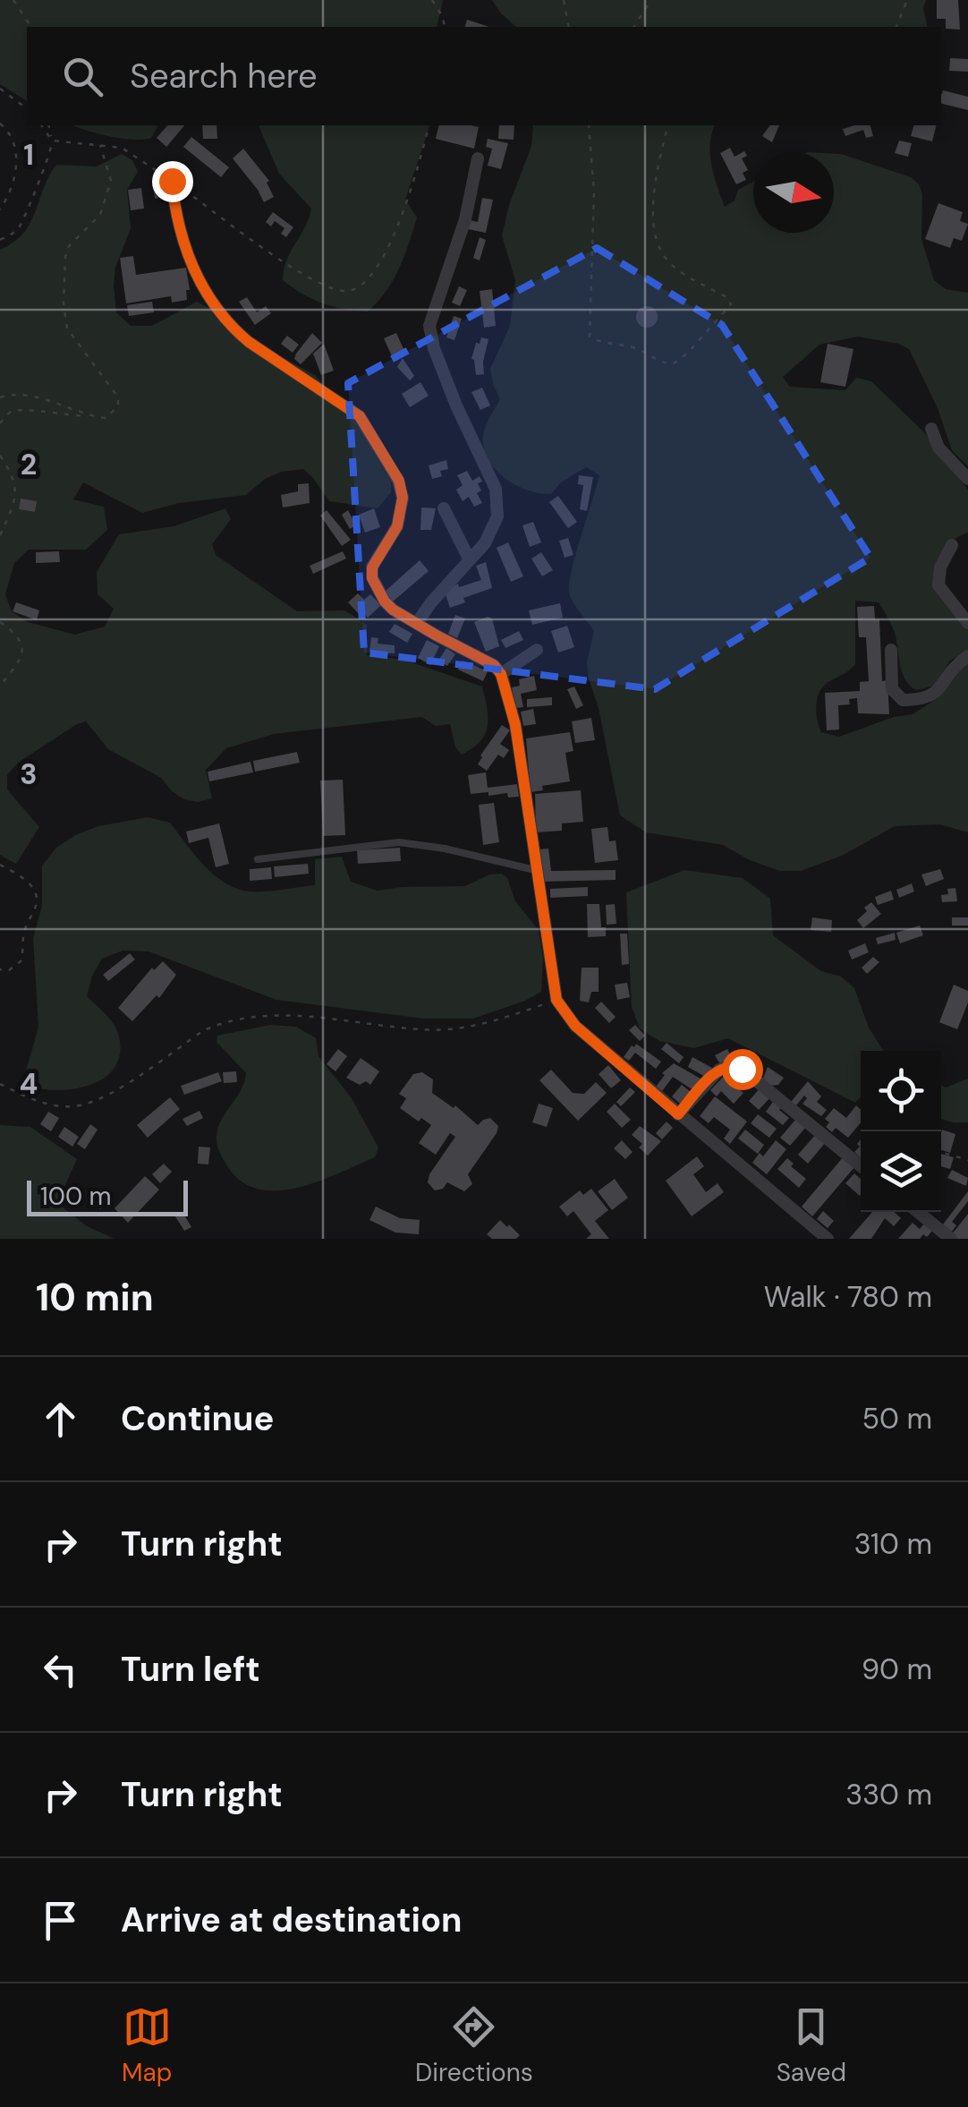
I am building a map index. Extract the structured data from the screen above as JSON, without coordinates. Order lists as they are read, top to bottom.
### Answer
{
  "scale_bar": "100 m",
  "north": "right",
  "page": {
    "search": "Search here",
    "scale": "100 m",
    "heading": ["10 min", "Walk · 780 m"],
    "list": [
      ["Continue", "50 m"],
      ["Turn right", "310 m"],
      ["Turn left", "90 m"],
      ["Turn right", "330 m"],
      "Arrive at destination"
    ],
    "nav": ["Map", "Directions", "Saved"]
  },
  "grid": {
    "rows": [
      "1",
      "2",
      "3",
      "4"
    ]
  }
}
